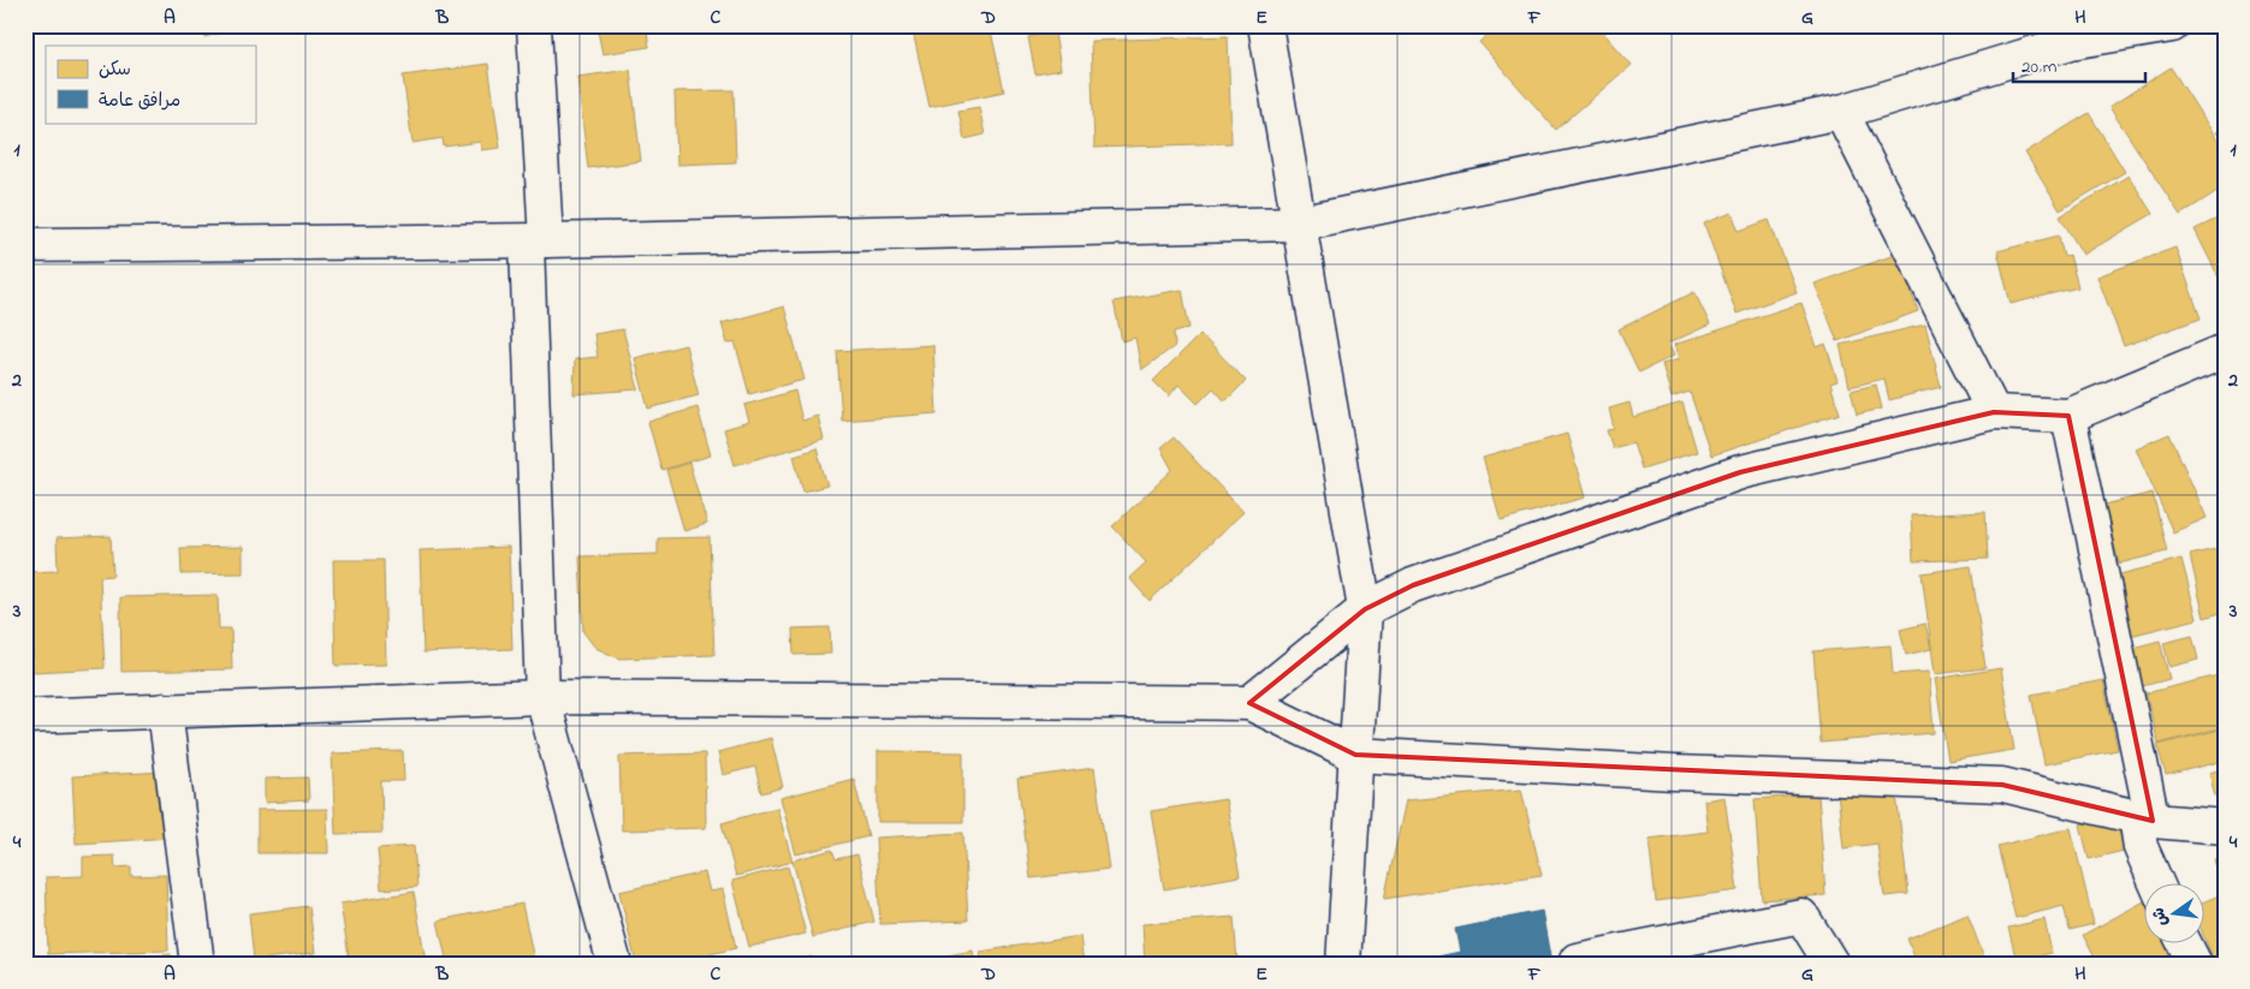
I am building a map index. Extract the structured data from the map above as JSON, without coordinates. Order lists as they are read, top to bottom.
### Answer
{
  "legend": ["سكن", "مرافق عامة"],
  "scale_bar": "20 m",
  "north": "left",
  "grid": {
    "columns": [
      "A",
      "B",
      "C",
      "D",
      "E",
      "F",
      "G",
      "H"
    ],
    "rows": [
      "1",
      "2",
      "3",
      "4"
    ]
  }
}
